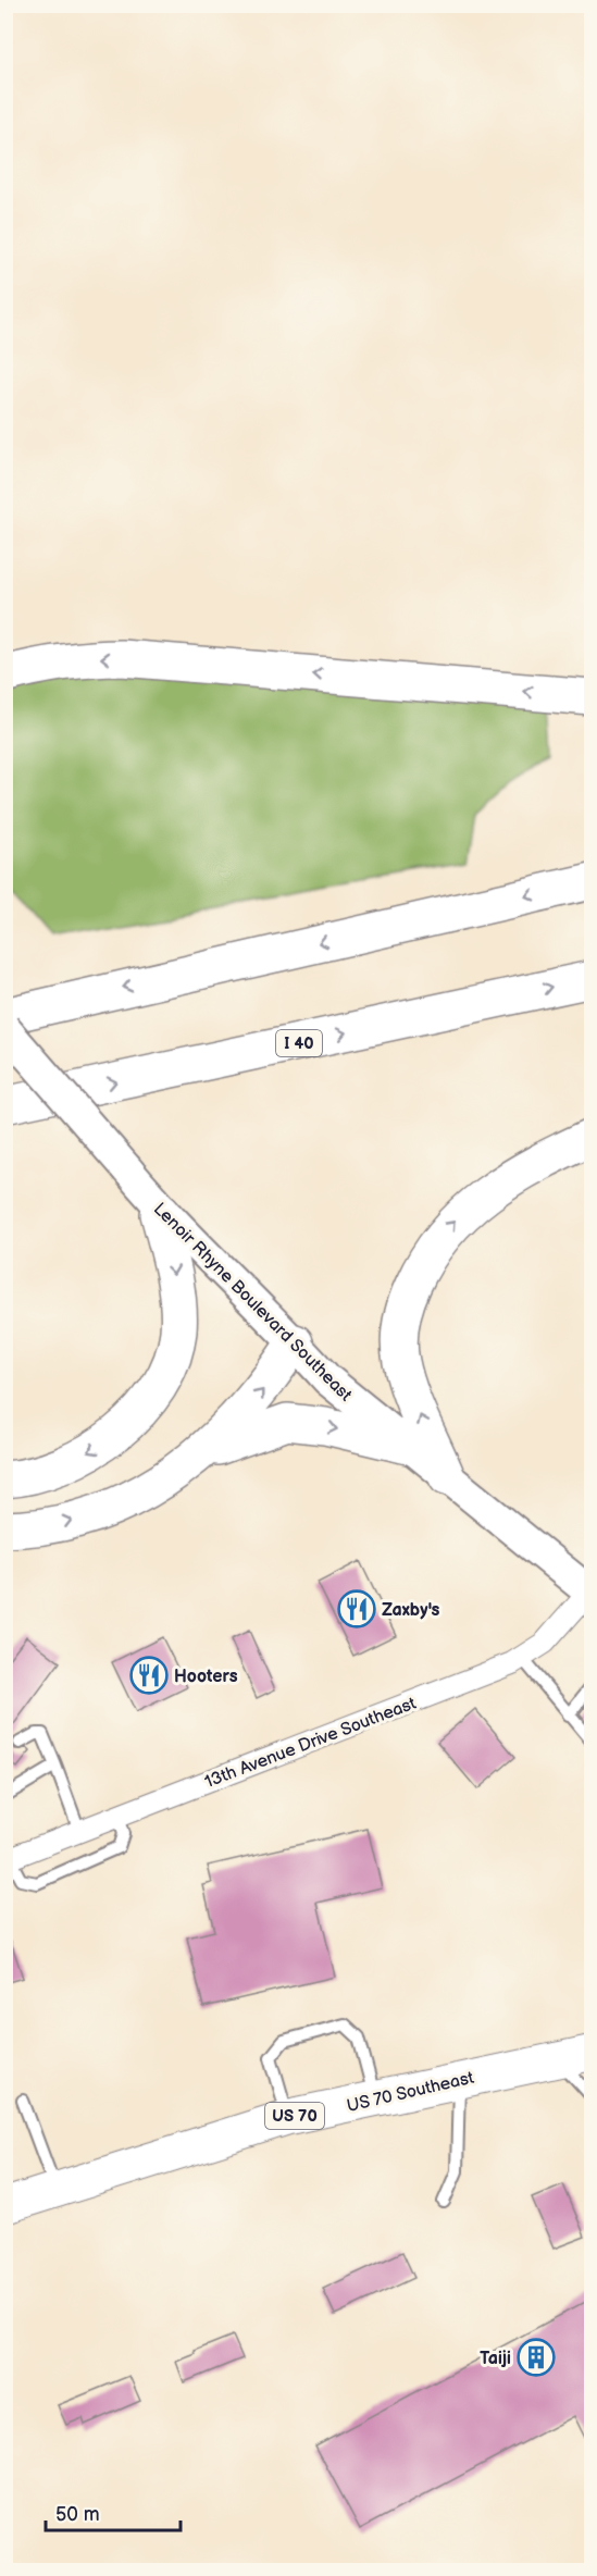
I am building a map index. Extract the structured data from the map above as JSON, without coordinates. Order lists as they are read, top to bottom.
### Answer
{
  "streets": {
    "highway": ["I 40"],
    "main road": ["Lenoir Rhyne Boulevard Southeast", "US 70 Southeast", "US 70"],
    "street": ["13th Avenue Drive Southeast"]
  },
  "crossings": [
    ["Lenoir Rhyne Boulevard Southeast", "13th Avenue Drive Southeast"]
  ],
  "places": {
    "restaurant": ["Zaxby's", "Hooters"],
    "building": ["Taiji"]
  },
  "scale_bar": "50 m"
}
